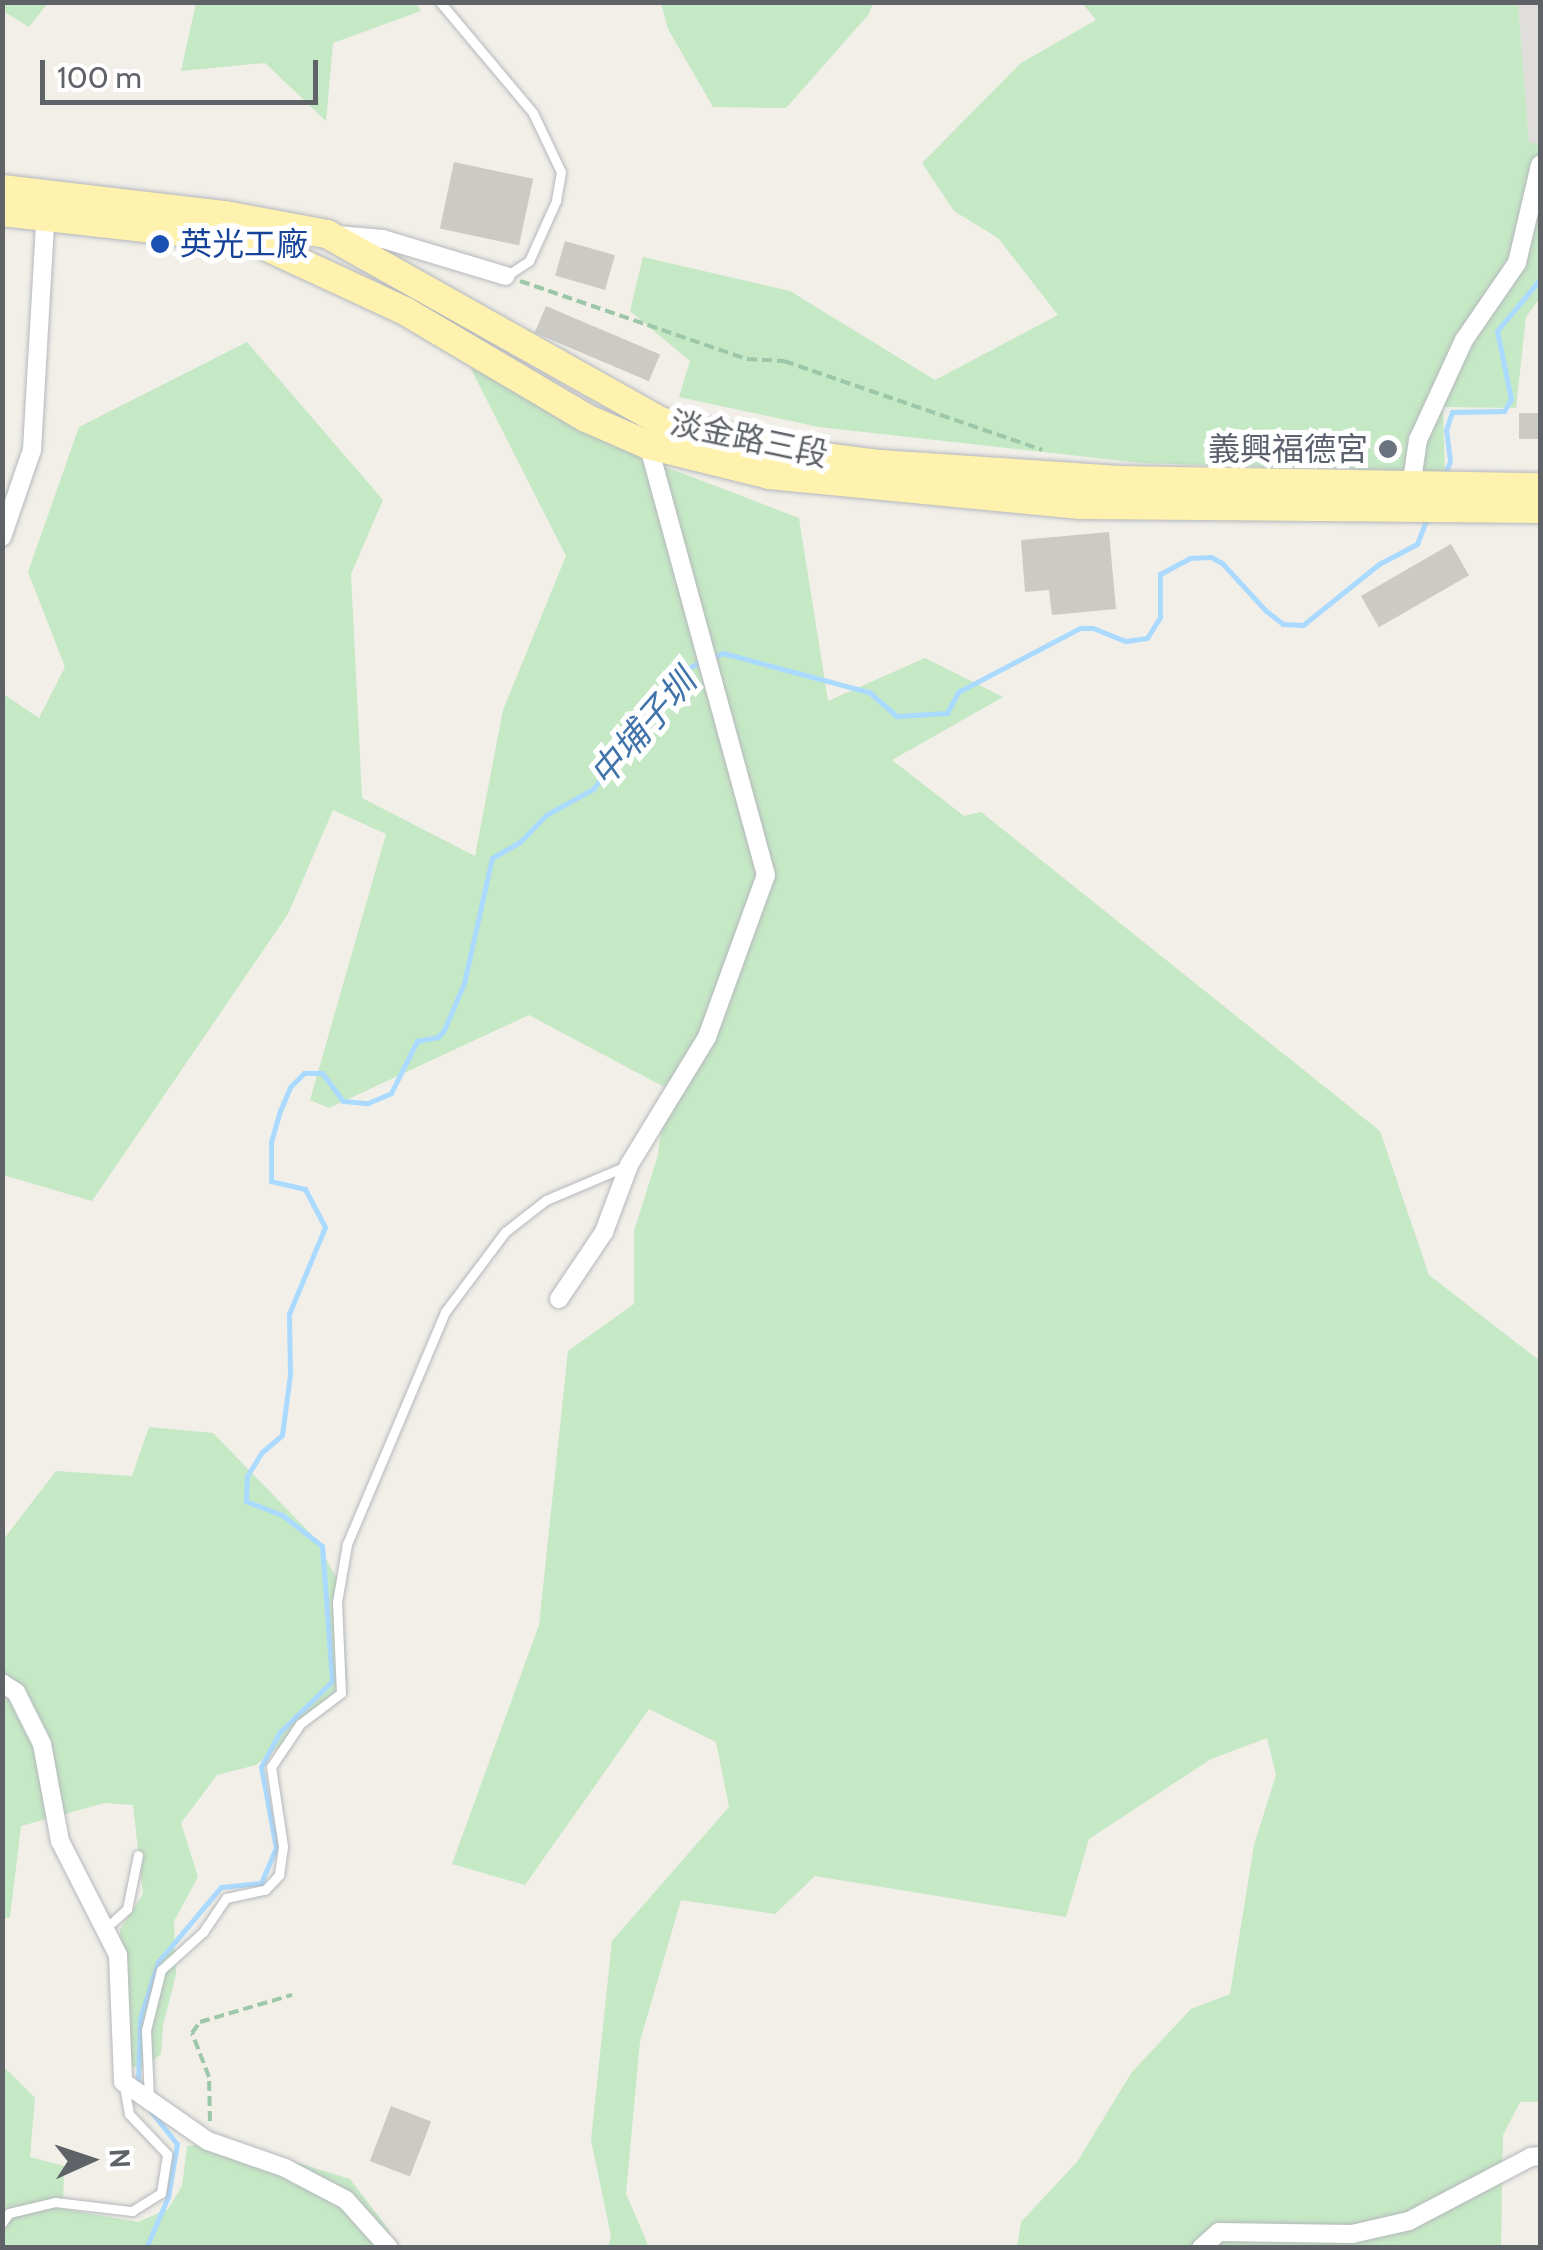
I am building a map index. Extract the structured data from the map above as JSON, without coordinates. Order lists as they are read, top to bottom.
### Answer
{
  "streets": {
    "main road": ["淡金路三段"]
  },
  "water": ["中埔子圳"],
  "places": ["英光工廠", "義興福德宮"],
  "scale_bar": "100 m",
  "north": "right"
}
